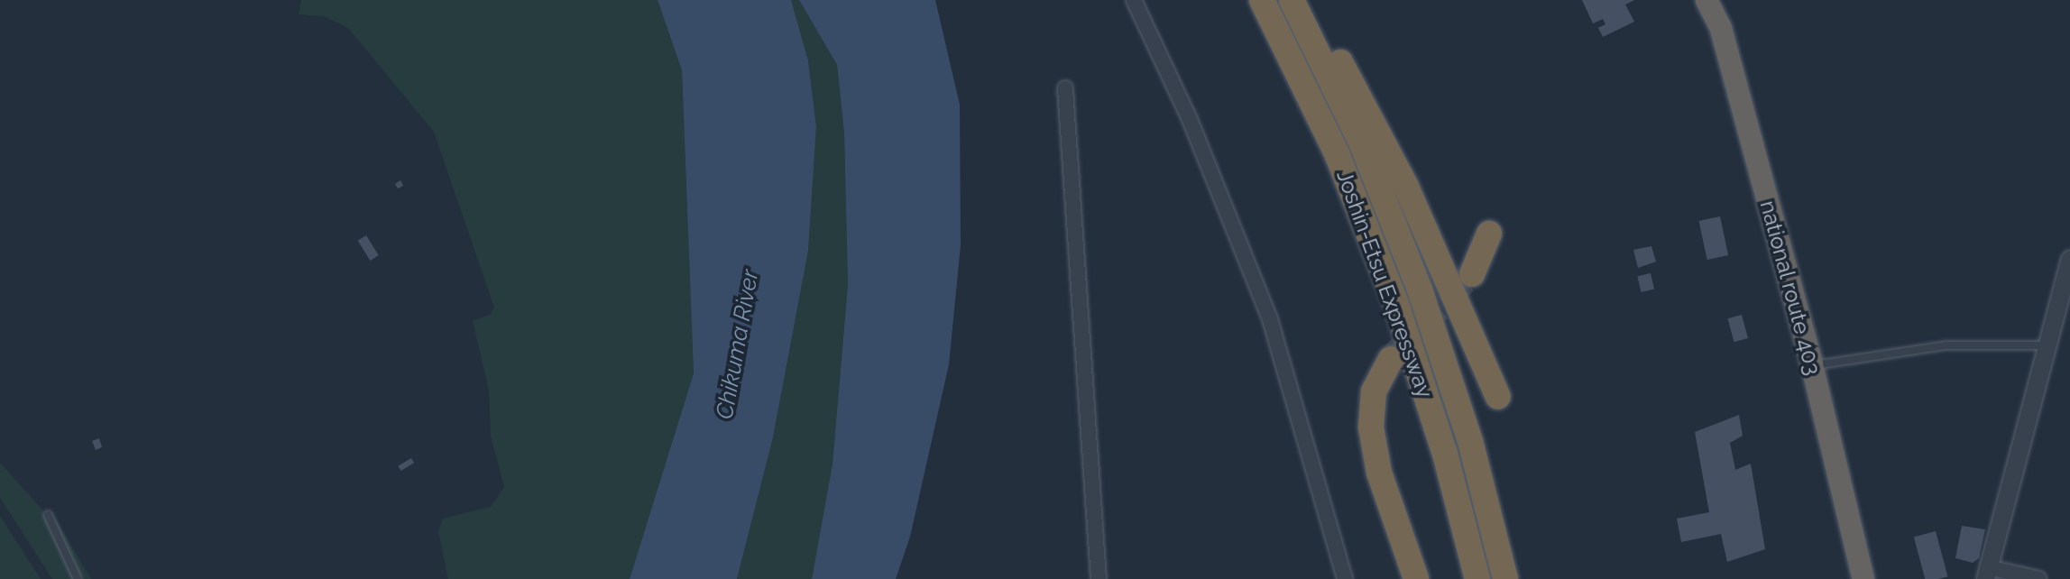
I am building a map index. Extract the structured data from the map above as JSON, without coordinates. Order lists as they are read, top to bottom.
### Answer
{
  "streets": {
    "highway": ["Joshin-Etsu Expressway", "national route 403"]
  },
  "water": ["Chikuma River"]
}
